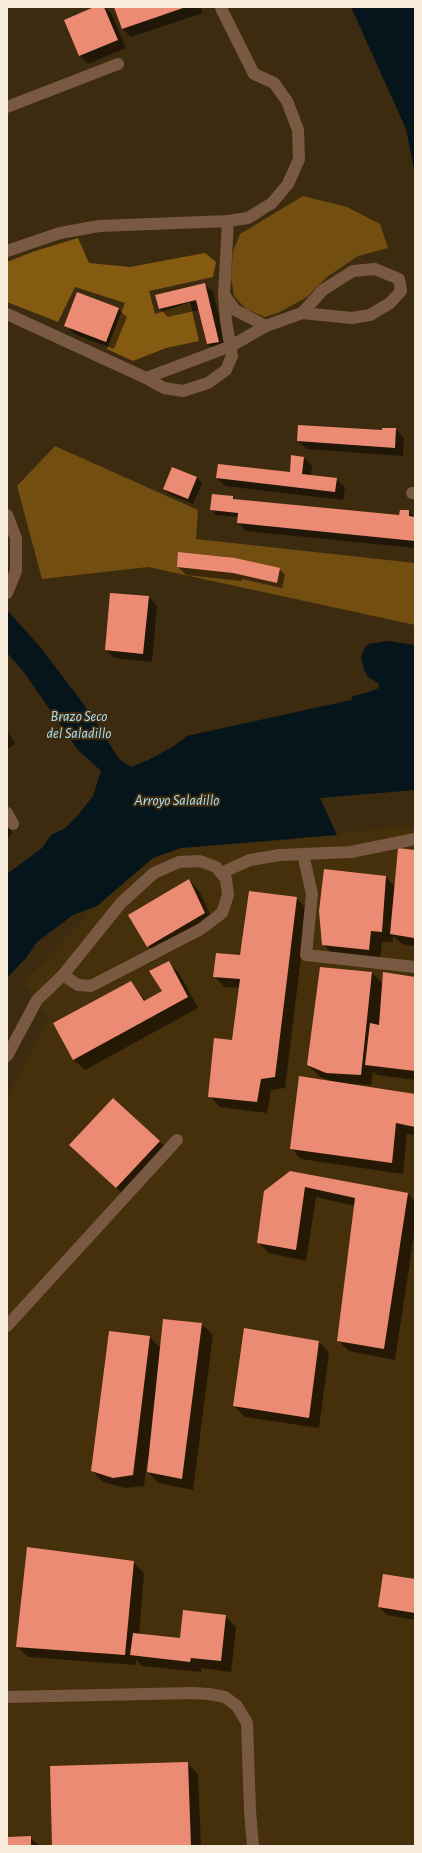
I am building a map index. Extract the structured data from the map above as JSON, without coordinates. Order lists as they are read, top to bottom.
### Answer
{
  "water": ["Brazo Seco del Saladillo", "Arroyo Saladillo"]
}
